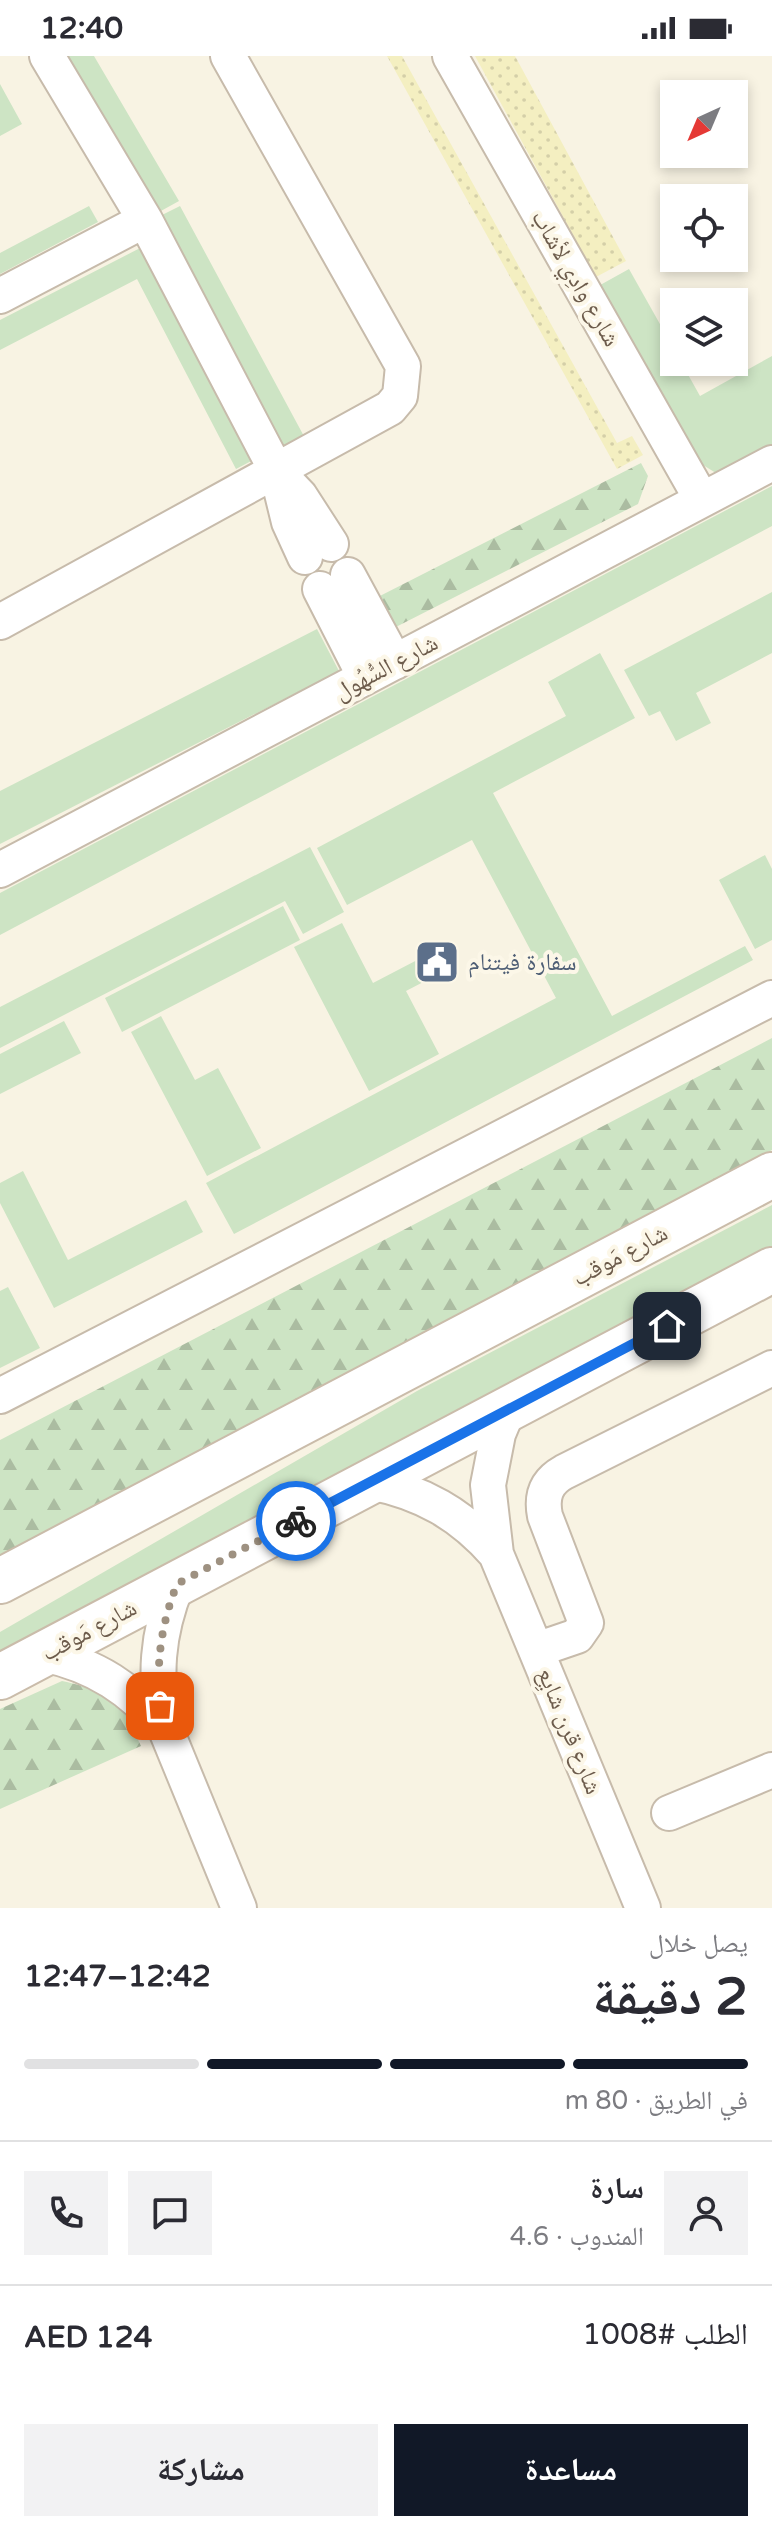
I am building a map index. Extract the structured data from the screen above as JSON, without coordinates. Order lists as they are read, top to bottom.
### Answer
{
  "streets": {
    "main road": ["شارع مَوقب"],
    "street": ["شارع وادِي لأشاب", "شارع السُّهُول", "شارع قرن شايِع"]
  },
  "crossings": [
    ["شارع وادِي لأشاب", "شارع السُّهُول"],
    ["شارع مَوقب", "شارع قرن شايِع"]
  ],
  "places": {
    "public building": ["سفارة فيتنام"]
  },
  "north": "bottom left",
  "page": {
    "status": "12:40",
    "heading": ["2 دقيقة", "يصل خلال", "12:42–12:47"],
    "panel": [
      "سارة",
      "المندوب · 4.6",
      "الطلب #1008",
      "AED 124"
    ],
    "bar": "في الطريق · 80 m",
    "buttons": ["مساعدة", "مشاركة"]
  }
}
